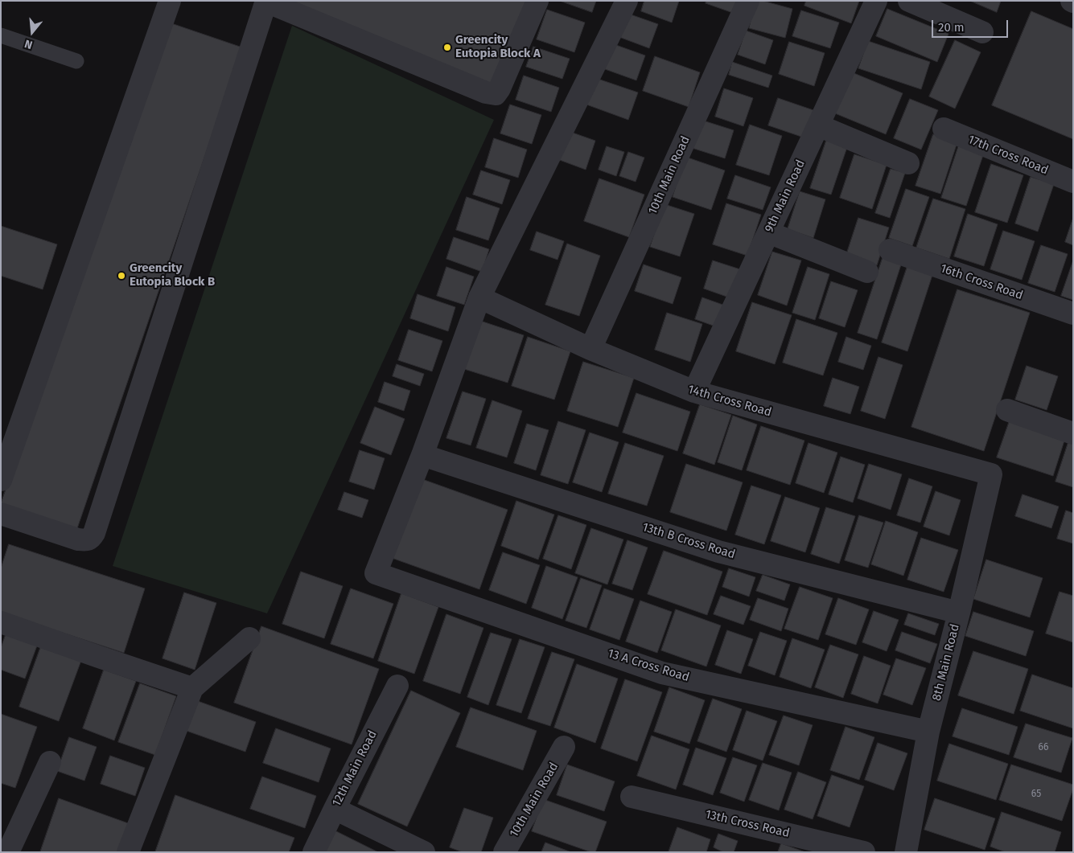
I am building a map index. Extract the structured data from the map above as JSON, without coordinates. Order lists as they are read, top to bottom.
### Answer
{
  "streets": {
    "street": [
      "17th Cross Road",
      "10th Main Road",
      "9th Main Road",
      "16th Cross Road",
      "14th Cross Road",
      "13th B Cross Road",
      "8th Main Road",
      "13 A Cross Road",
      "12th Main Road",
      "13th Cross Road"
    ]
  },
  "crossings": [
    ["10th Main Road", "14th Cross Road"],
    ["9th Main Road", "14th Cross Road"],
    ["14th Cross Road", "8th Main Road"],
    ["13th B Cross Road", "8th Main Road"],
    ["13th B Cross Road", "13 A Cross Road"],
    ["8th Main Road", "13 A Cross Road"]
  ],
  "places": ["Greencity Eutopia Block A", "Greencity Eutopia Block B"],
  "house_numbers": ["66", "65"],
  "scale_bar": "20 m",
  "north": "bottom"
}
